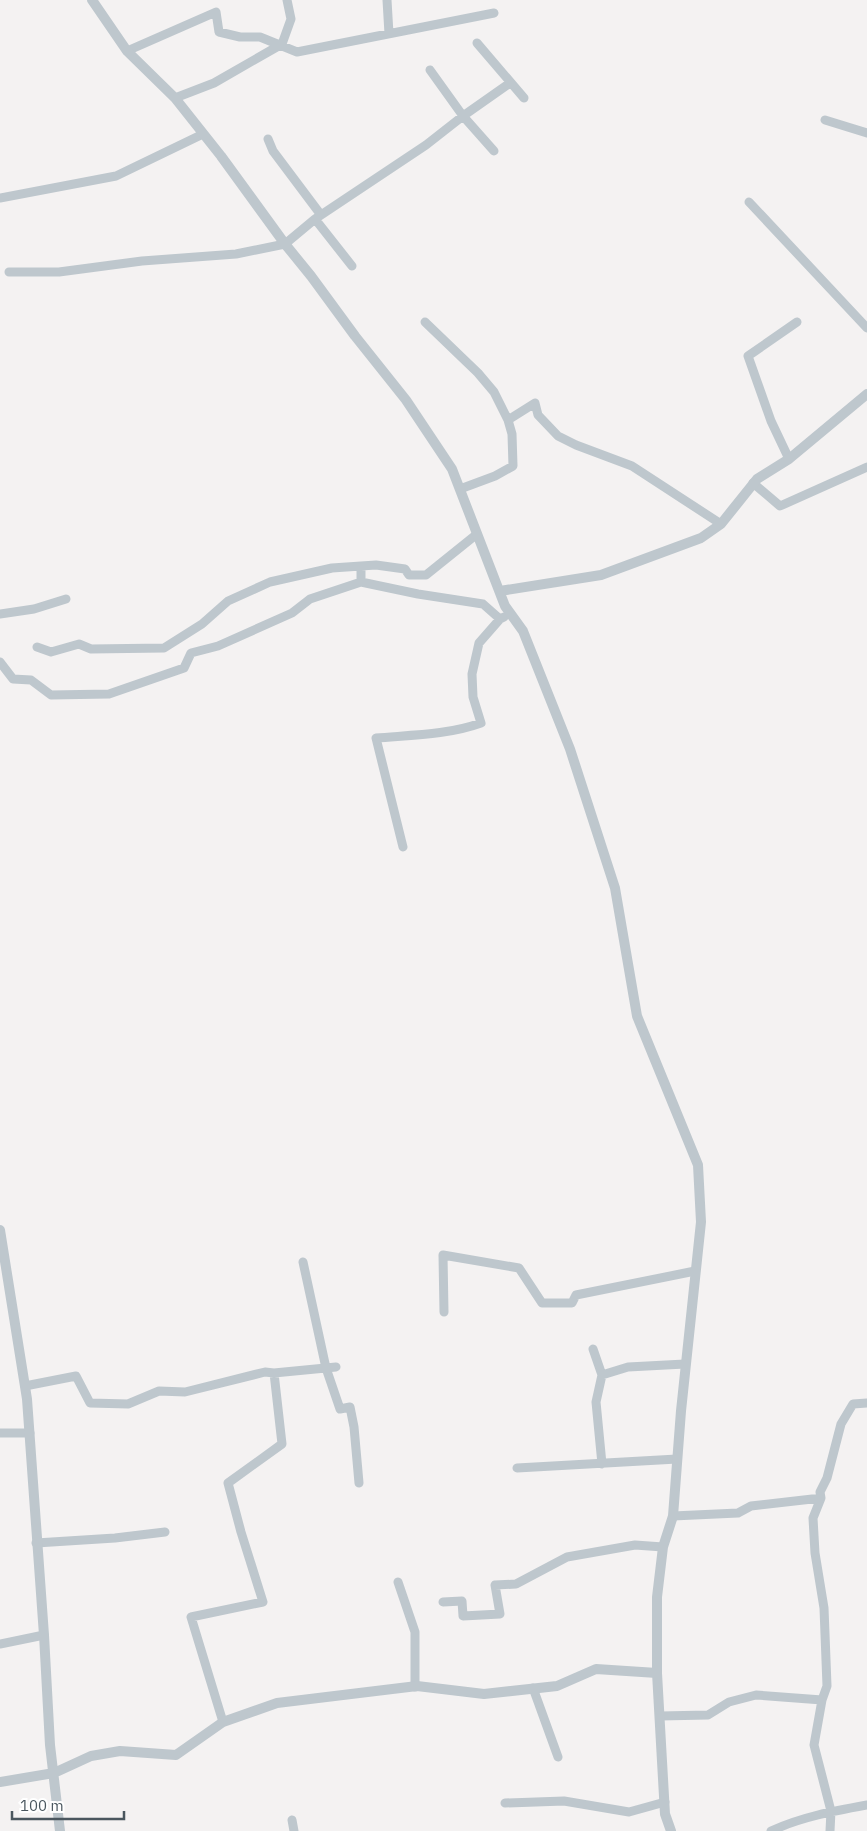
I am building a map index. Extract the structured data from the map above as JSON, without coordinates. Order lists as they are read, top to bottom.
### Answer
{
  "scale_bar": "100 m"
}
